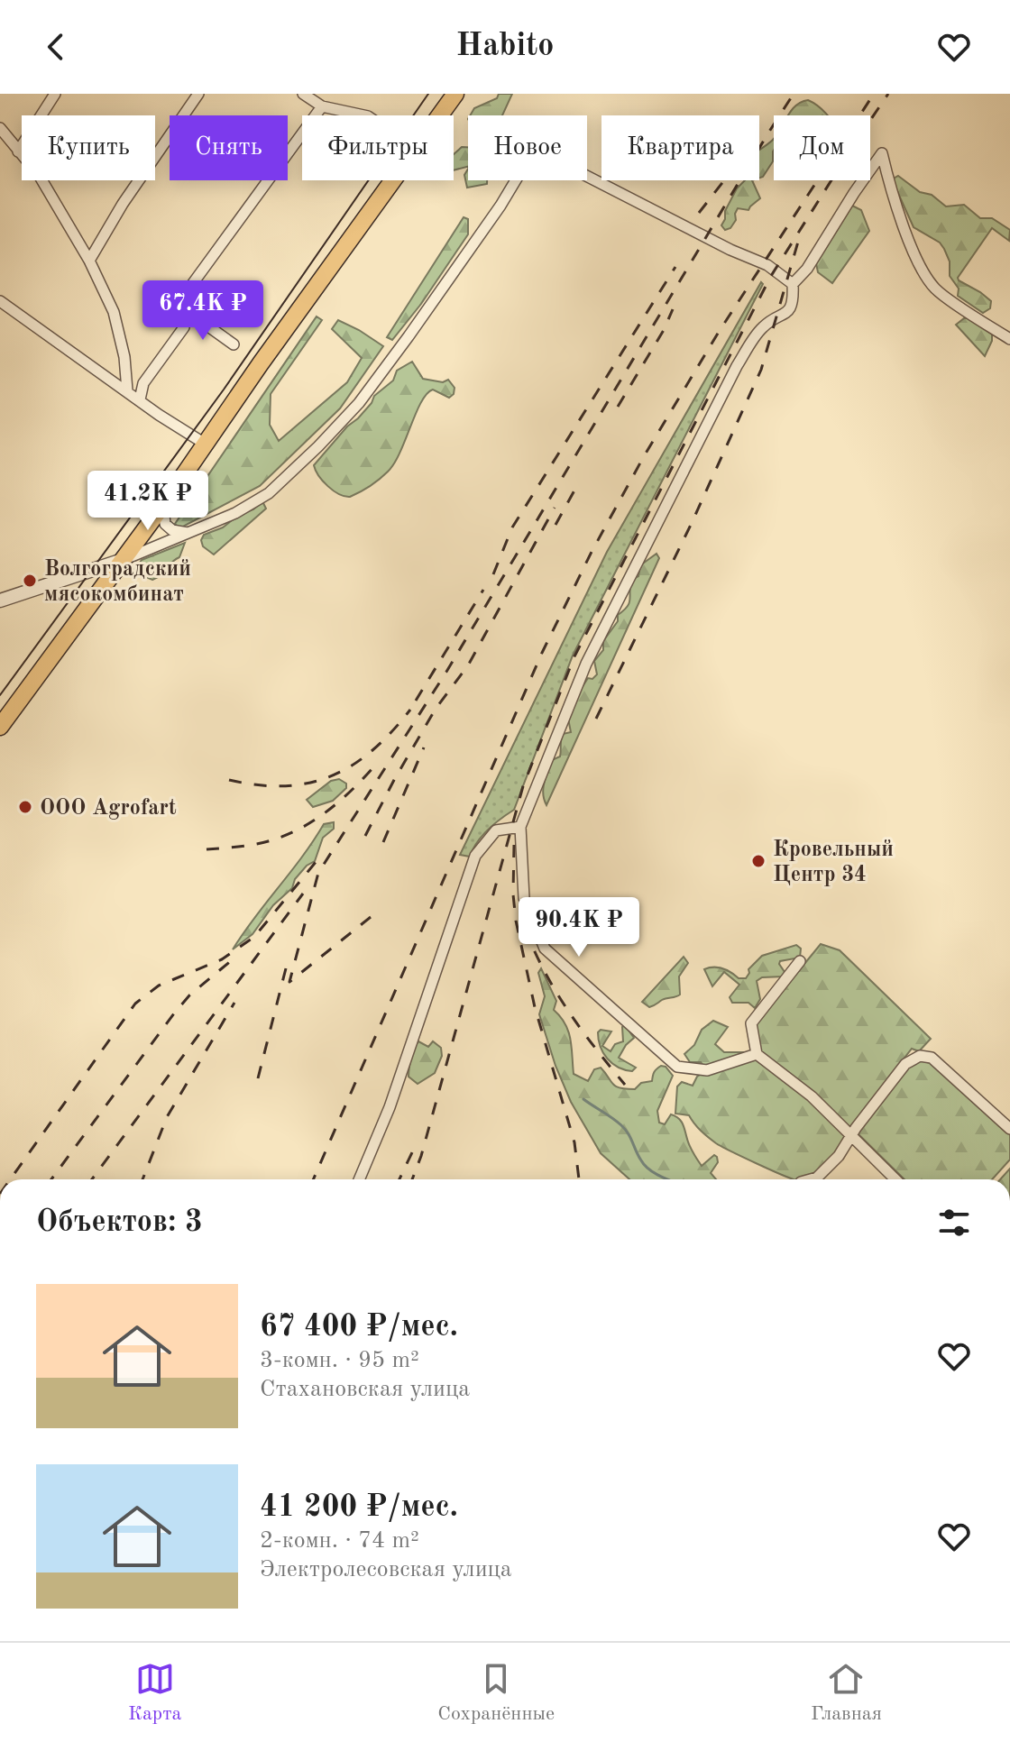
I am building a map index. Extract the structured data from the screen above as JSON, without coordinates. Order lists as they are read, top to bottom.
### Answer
{
  "places": ["Волгоградский мясокомбинат", "OOO Agrofart", "Кровельный Центр 34"],
  "page": {
    "header": "Habito",
    "chip": [
      "Купить",
      "Снять",
      "Фильтры",
      "Новое",
      "Квартира",
      "Дом"
    ],
    "price": ["67.4K ₽", "41.2K ₽", "90.4K ₽"],
    "heading": "Объектов: 3",
    "list": [
      {
        "name": "67 400 ₽/мес.",
        "note": "3-комн. · 95 m² · Стахановская улица"
      },
      {
        "name": "41 200 ₽/мес.",
        "note": "2-комн. · 74 m² · Электролесовская улица"
      }
    ],
    "tabs": ["Карта", "Сохранённые", "Главная"]
  }
}
